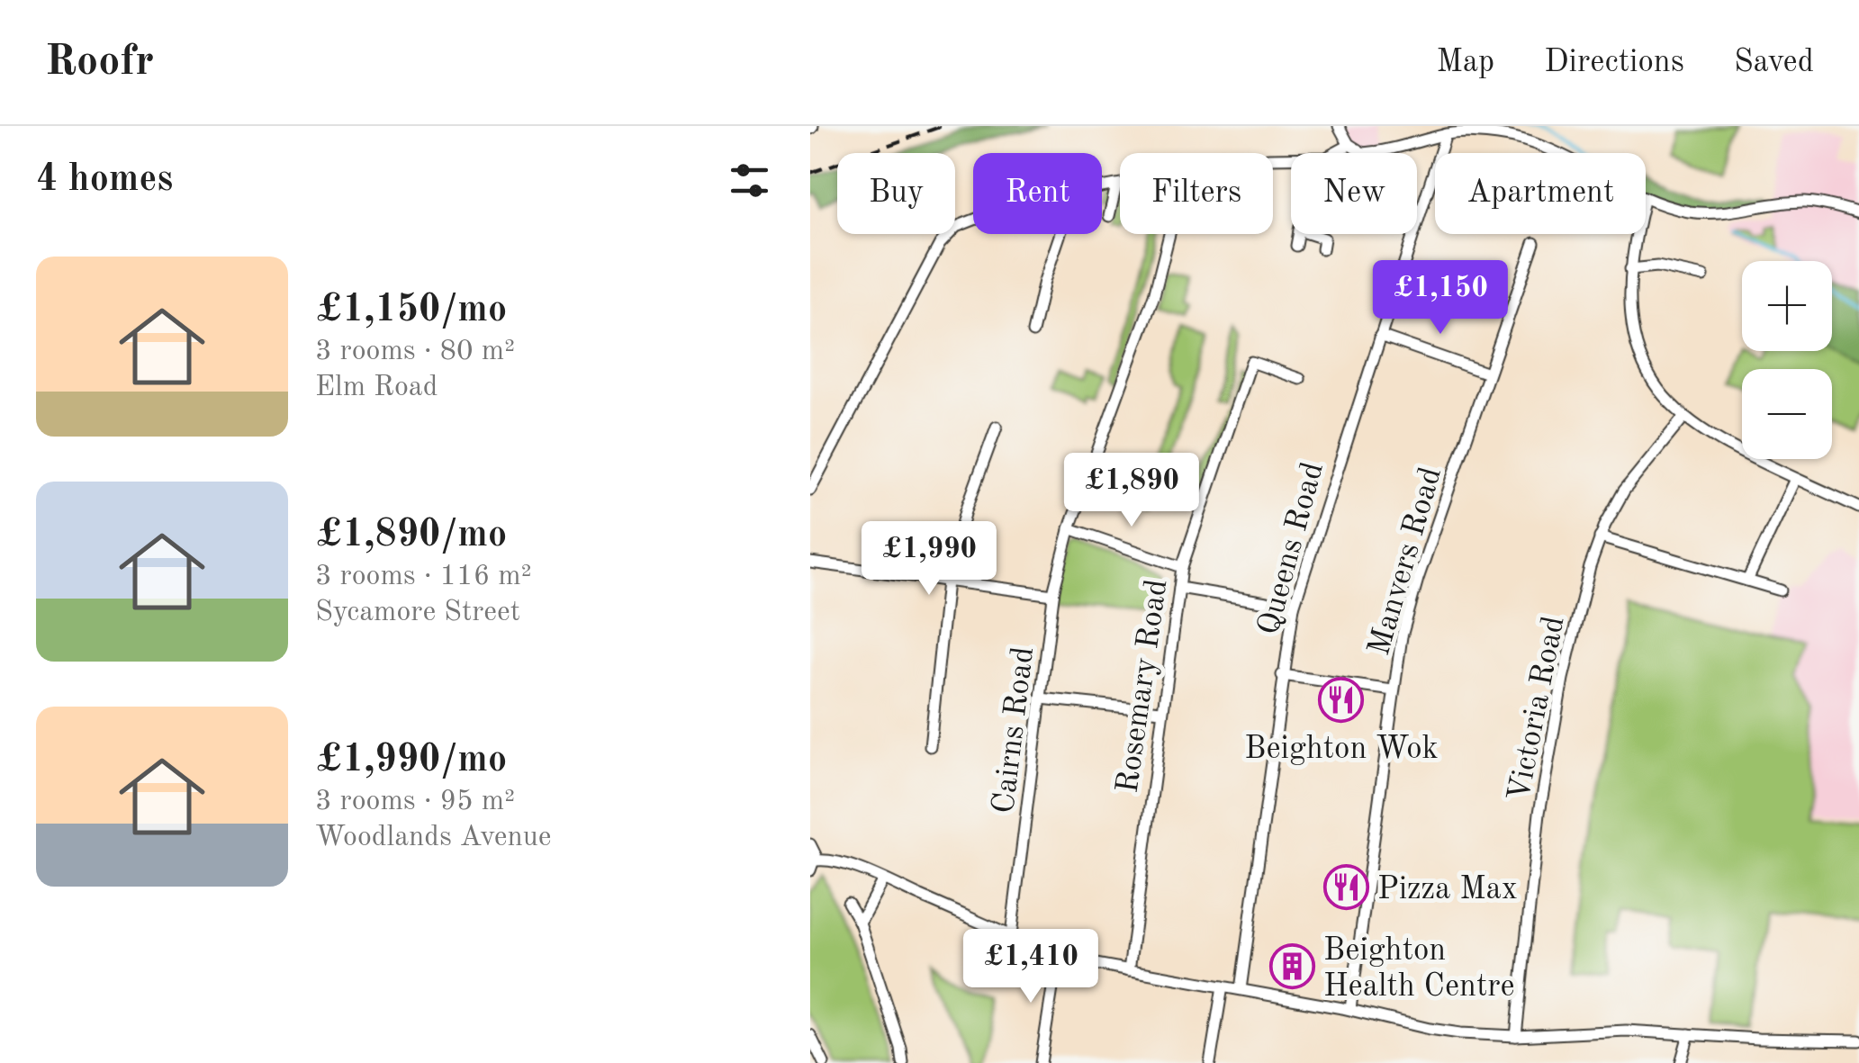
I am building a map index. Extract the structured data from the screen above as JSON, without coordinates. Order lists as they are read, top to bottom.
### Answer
{
  "streets": {
    "street": [
      "Queens Road",
      "Manvers Road",
      "Rosemary Road",
      "Victoria Road",
      "Cairns Road"
    ]
  },
  "places": {
    "restaurant": ["Beighton Wok", "Pizza Max"],
    "building": ["Beighton Health Centre"]
  },
  "page": {
    "header": "Roofr",
    "nav": ["Map", "Directions", "Saved"],
    "heading": "4 homes",
    "chip": [
      "Buy",
      "Rent",
      "Filters",
      "New",
      "Apartment"
    ],
    "list": [
      {
        "name": "£1,150/mo",
        "note": "3 rooms · 80 m² · Elm Road"
      },
      {
        "name": "£1,890/mo",
        "note": "3 rooms · 116 m² · Sycamore Street"
      },
      {
        "name": "£1,990/mo",
        "note": "3 rooms · 95 m² · Woodlands Avenue"
      }
    ],
    "price": [
      "£1,150",
      "£1,890",
      "£1,990",
      "£1,410"
    ],
    "map_buttons": ["+", "−"]
  }
}
